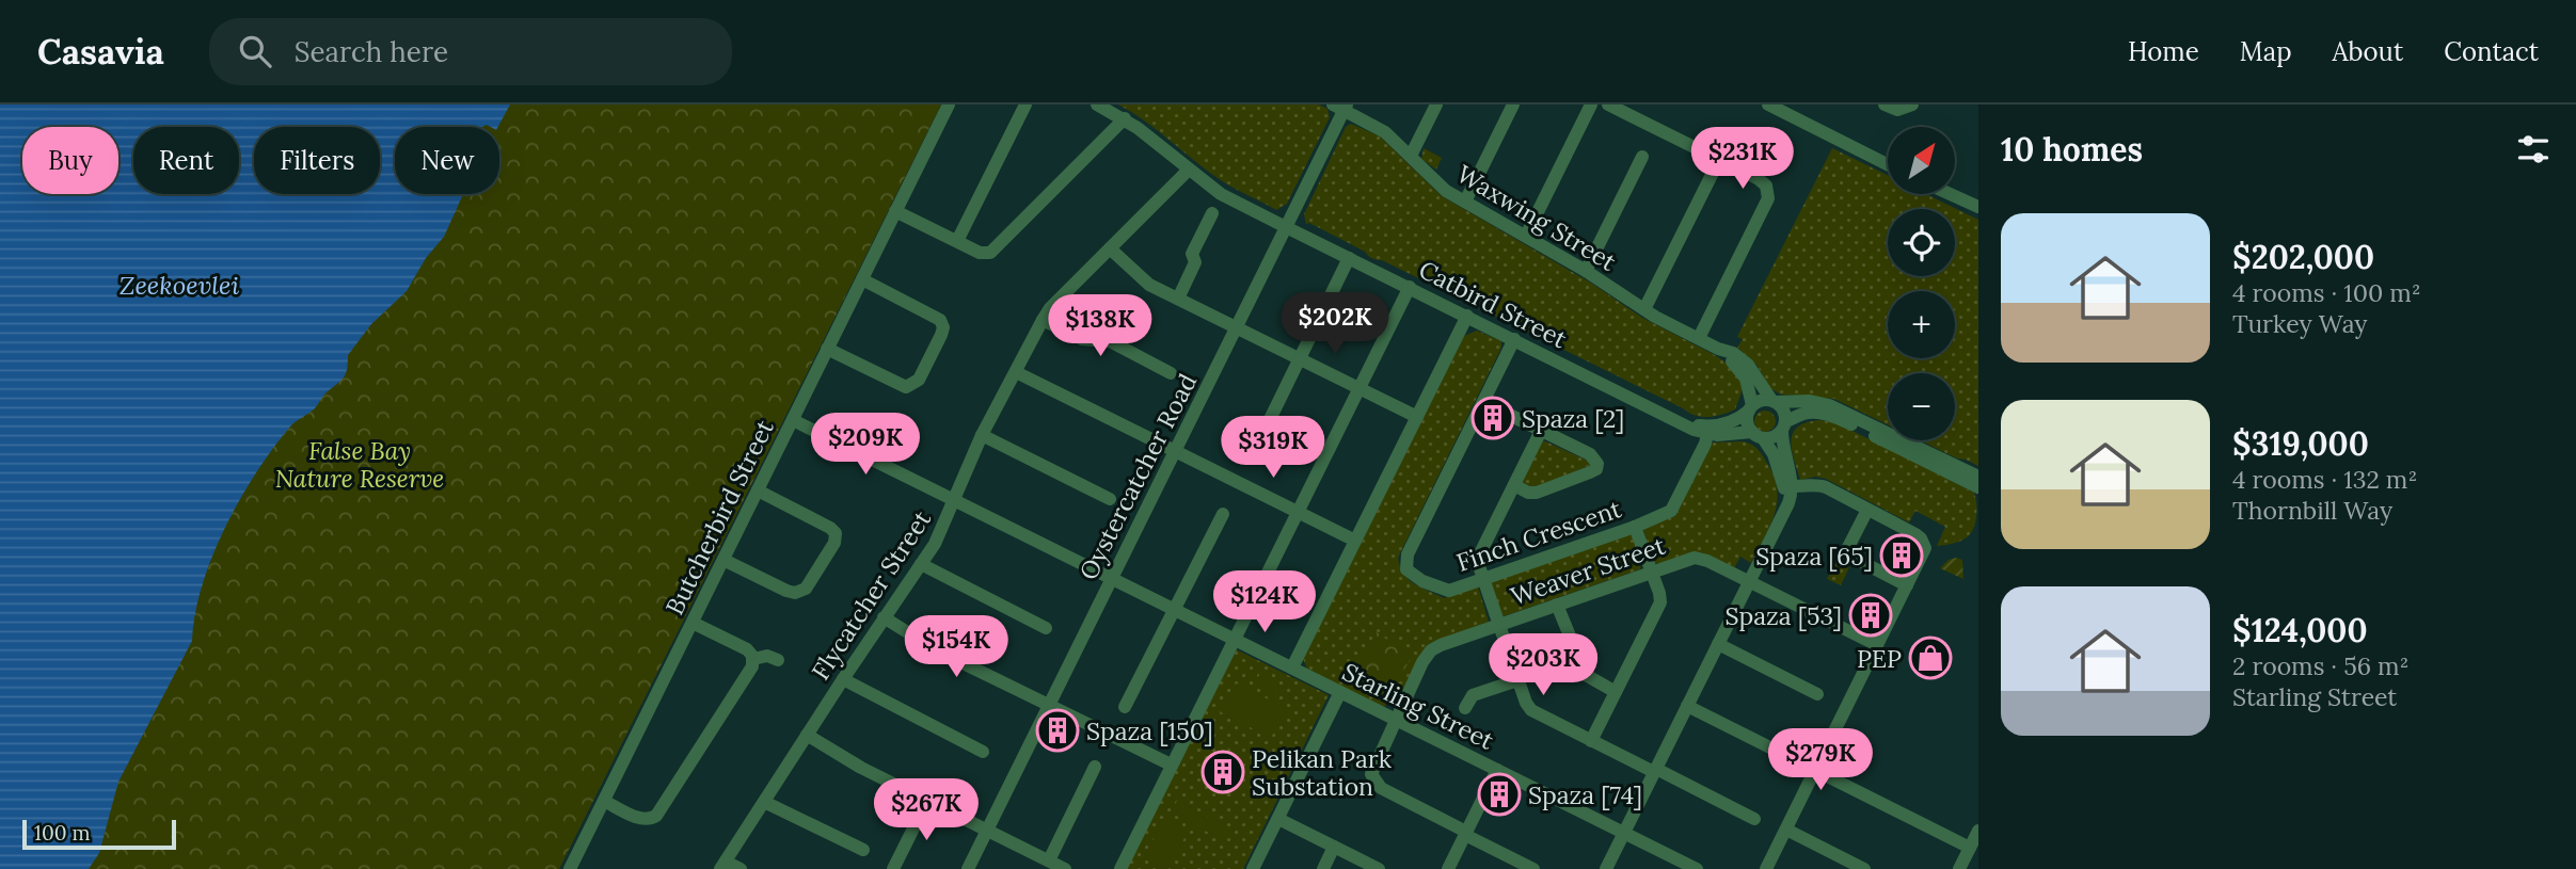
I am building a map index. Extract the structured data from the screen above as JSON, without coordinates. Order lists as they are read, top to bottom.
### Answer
{
  "streets": {
    "street": [
      "Waxwing Street",
      "Catbird Street",
      "Oystercatcher Road",
      "Butcherbird Street",
      "Finch Crescent",
      "Weaver Street",
      "Flycatcher Street",
      "Starling Street"
    ]
  },
  "crossings": [
    ["Waxwing Street", "Catbird Street"],
    ["Waxwing Street", "Oystercatcher Road"],
    ["Catbird Street", "Oystercatcher Road"],
    ["Catbird Street", "Finch Crescent"],
    ["Catbird Street", "Flycatcher Street"],
    ["Oystercatcher Road", "Starling Street"],
    ["Butcherbird Street", "Starling Street"],
    ["Weaver Street", "Starling Street"],
    ["Flycatcher Street", "Starling Street"]
  ],
  "water": ["Zeekoevlei"],
  "parks": ["False Bay Nature Reserve"],
  "places": {
    "building": [
      "Spaza [2]",
      "Spaza [65]",
      "Spaza [53]",
      "Spaza [150]",
      "Pelikan Park Substation",
      "Spaza [74]"
    ],
    "shop": ["PEP"]
  },
  "scale_bar": "100 m",
  "north": "top right",
  "page": {
    "header": "Casavia",
    "search": "Search here",
    "nav": [
      "Home",
      "Map",
      "About",
      "Contact"
    ],
    "heading": "10 homes",
    "map_buttons": ["+", "−"],
    "price": [
      "$231K",
      "$202K",
      "$138K",
      "$209K",
      "$319K",
      "$124K",
      "$154K",
      "$203K",
      "$279K",
      "$267K"
    ],
    "chip": [
      "Buy",
      "Rent",
      "Filters",
      "New"
    ],
    "list": [
      {
        "name": "$202,000",
        "note": "4 rooms · 100 m² · Turkey Way"
      },
      {
        "name": "$319,000",
        "note": "4 rooms · 132 m² · Thornbill Way"
      },
      {
        "name": "$124,000",
        "note": "2 rooms · 56 m² · Starling Street"
      }
    ],
    "scale": "100 m"
  }
}
